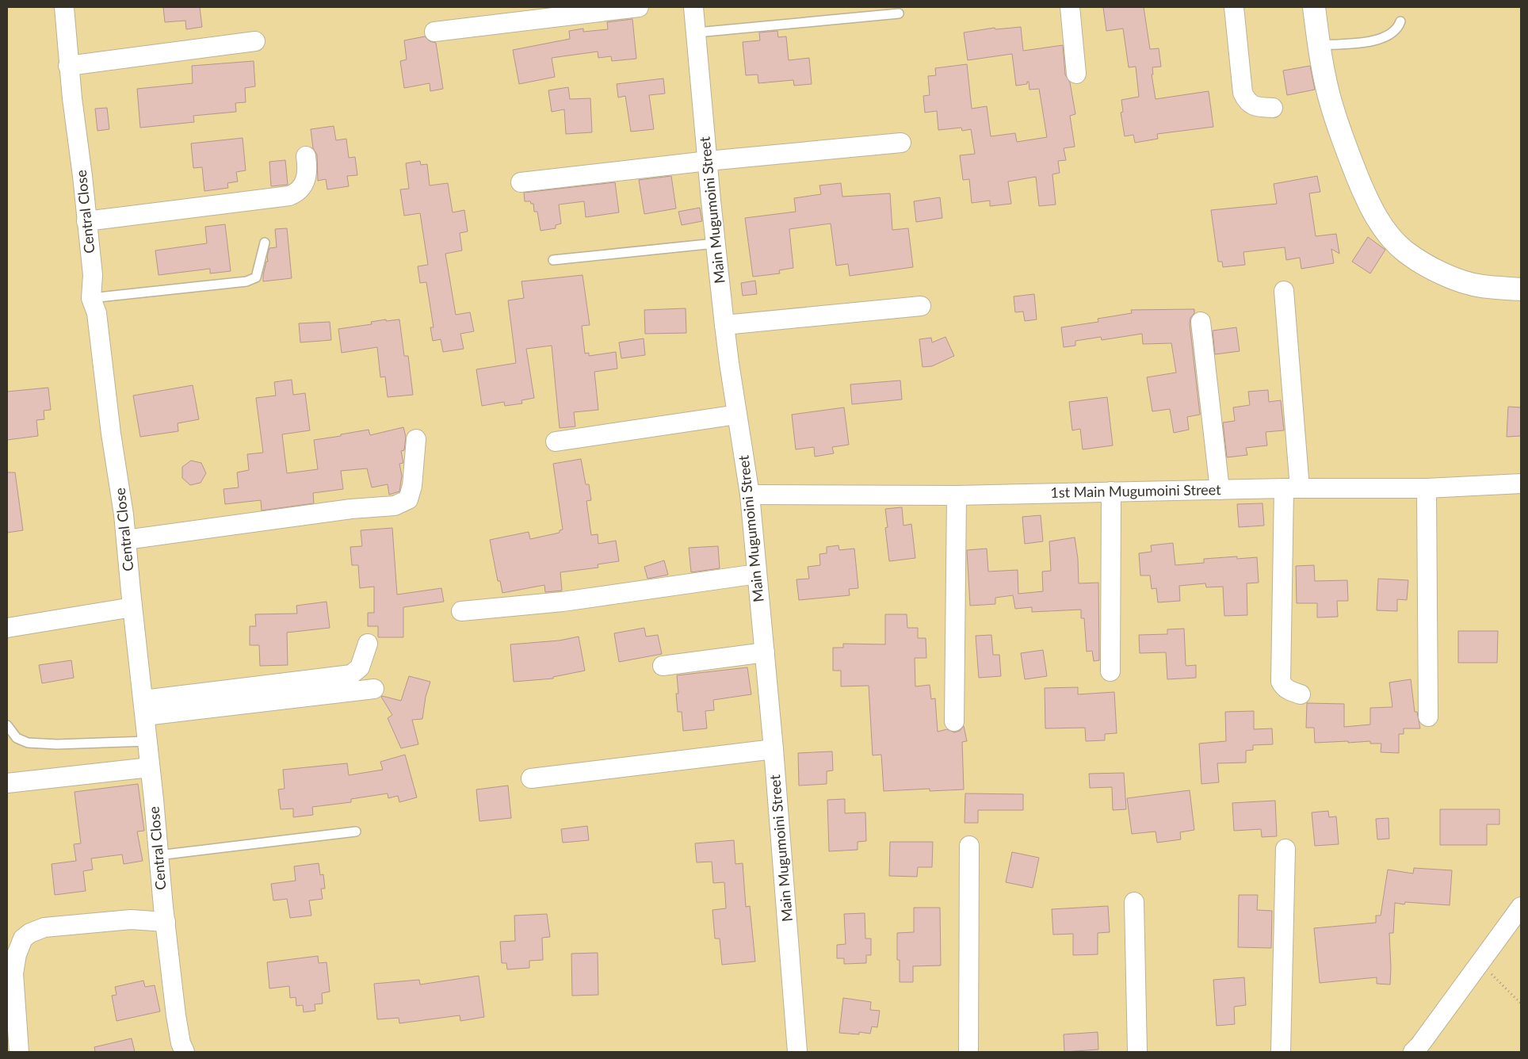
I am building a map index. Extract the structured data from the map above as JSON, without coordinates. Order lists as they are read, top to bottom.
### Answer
{
  "streets": {
    "street": ["Main Mugumoini Street", "Central Close", "1st Main Mugumoini Street"]
  },
  "crossings": [
    ["Main Mugumoini Street", "1st Main Mugumoini Street"]
  ]
}
